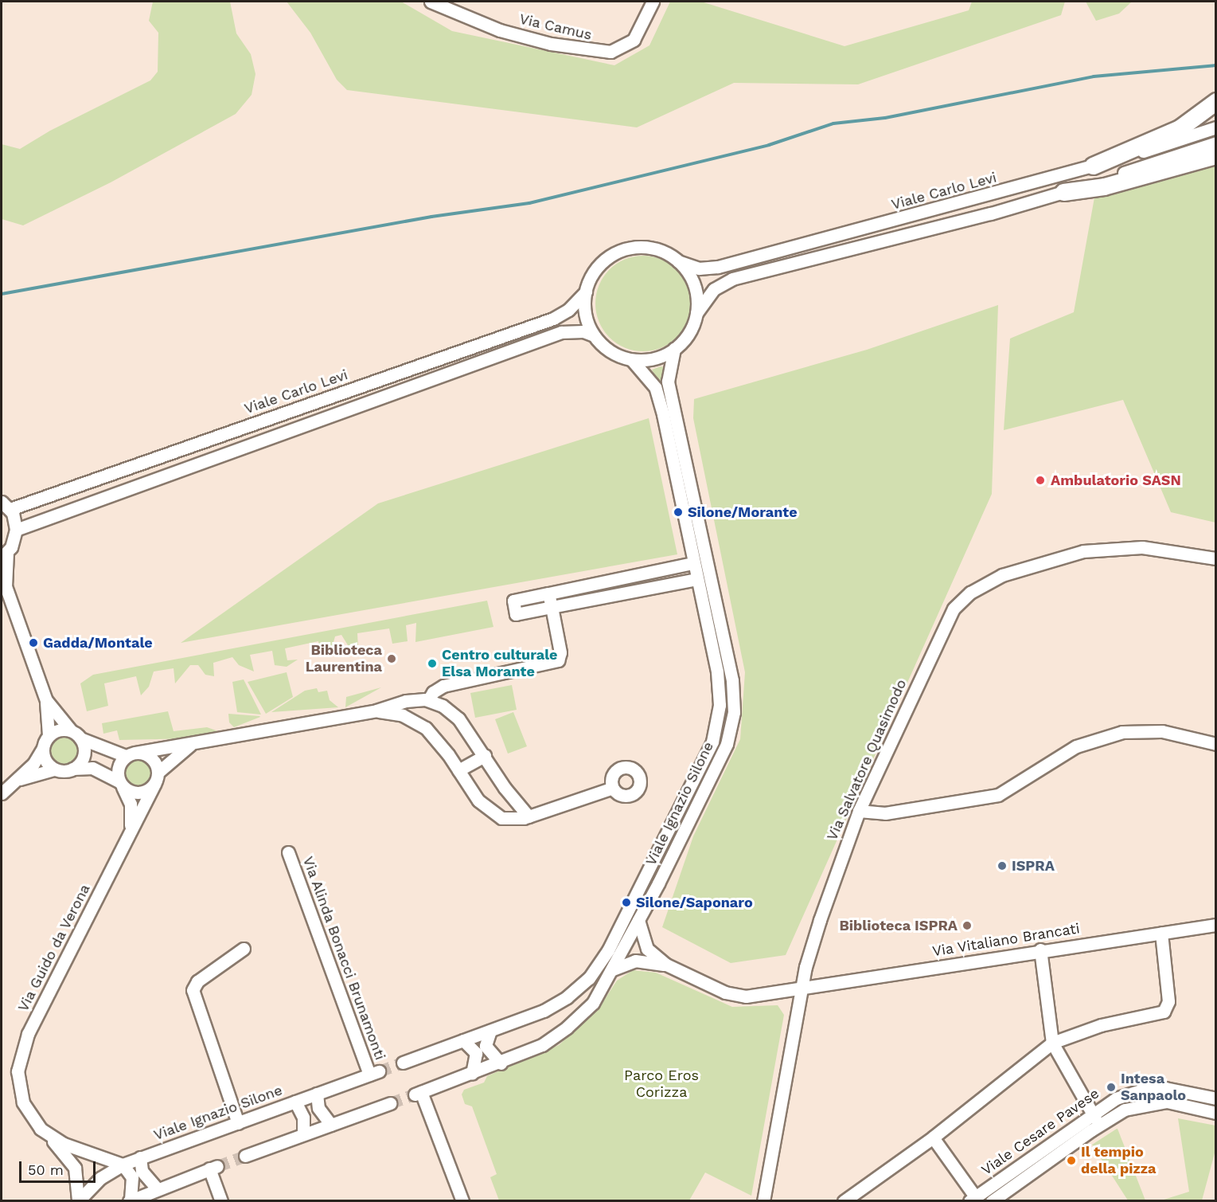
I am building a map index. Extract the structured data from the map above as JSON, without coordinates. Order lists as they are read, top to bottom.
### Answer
{
  "streets": {
    "street": [
      "Via Camus",
      "Viale Carlo Levi",
      "Via Salvatore Quasimodo",
      "Viale Ignazio Silone",
      "Via Vitaliano Brancati",
      "Via Guido da Verona",
      "Via Alinda Bonacci Brunamonti",
      "Viale Cesare Pavese"
    ]
  },
  "crossings": [
    ["Viale Carlo Levi", "Viale Ignazio Silone"],
    ["Via Salvatore Quasimodo", "Via Vitaliano Brancati"],
    ["Viale Ignazio Silone", "Via Guido da Verona"],
    ["Viale Ignazio Silone", "Via Alinda Bonacci Brunamonti"]
  ],
  "parks": ["Parco Eros Corizza"],
  "places": [
    "Ambulatorio SASN",
    "Silone/Morante",
    "Gadda/Montale",
    "Biblioteca Laurentina",
    "Centro culturale Elsa Morante",
    "ISPRA",
    "Silone/Saponaro",
    "Biblioteca ISPRA",
    "Intesa Sanpaolo",
    "Il tempio della pizza"
  ],
  "scale_bar": "50 m"
}
